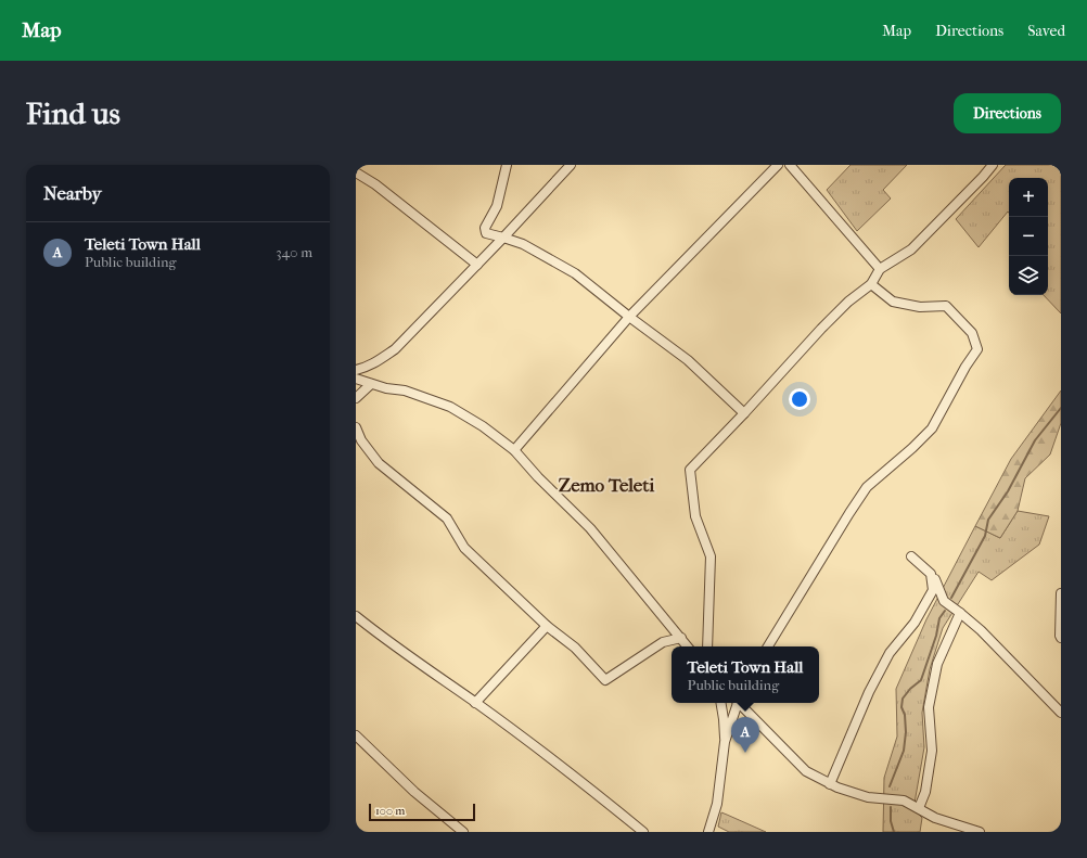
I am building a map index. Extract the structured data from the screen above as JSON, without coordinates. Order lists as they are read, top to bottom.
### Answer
{
  "districts": ["Zemo Teleti"],
  "scale_bar": "100 m",
  "page": {
    "header": "Map",
    "nav": ["Map", "Directions", "Saved"],
    "buttons": "Directions",
    "title": "Find us",
    "heading": "Nearby",
    "map_buttons": ["+", "−"],
    "list": [
      {
        "mark": "A",
        "name": "Teleti Town Hall",
        "note": "Public building",
        "value": "340 m"
      }
    ],
    "popup": ["Teleti Town Hall", "Public building"],
    "pins": "A",
    "scale": "100 m"
  }
}
